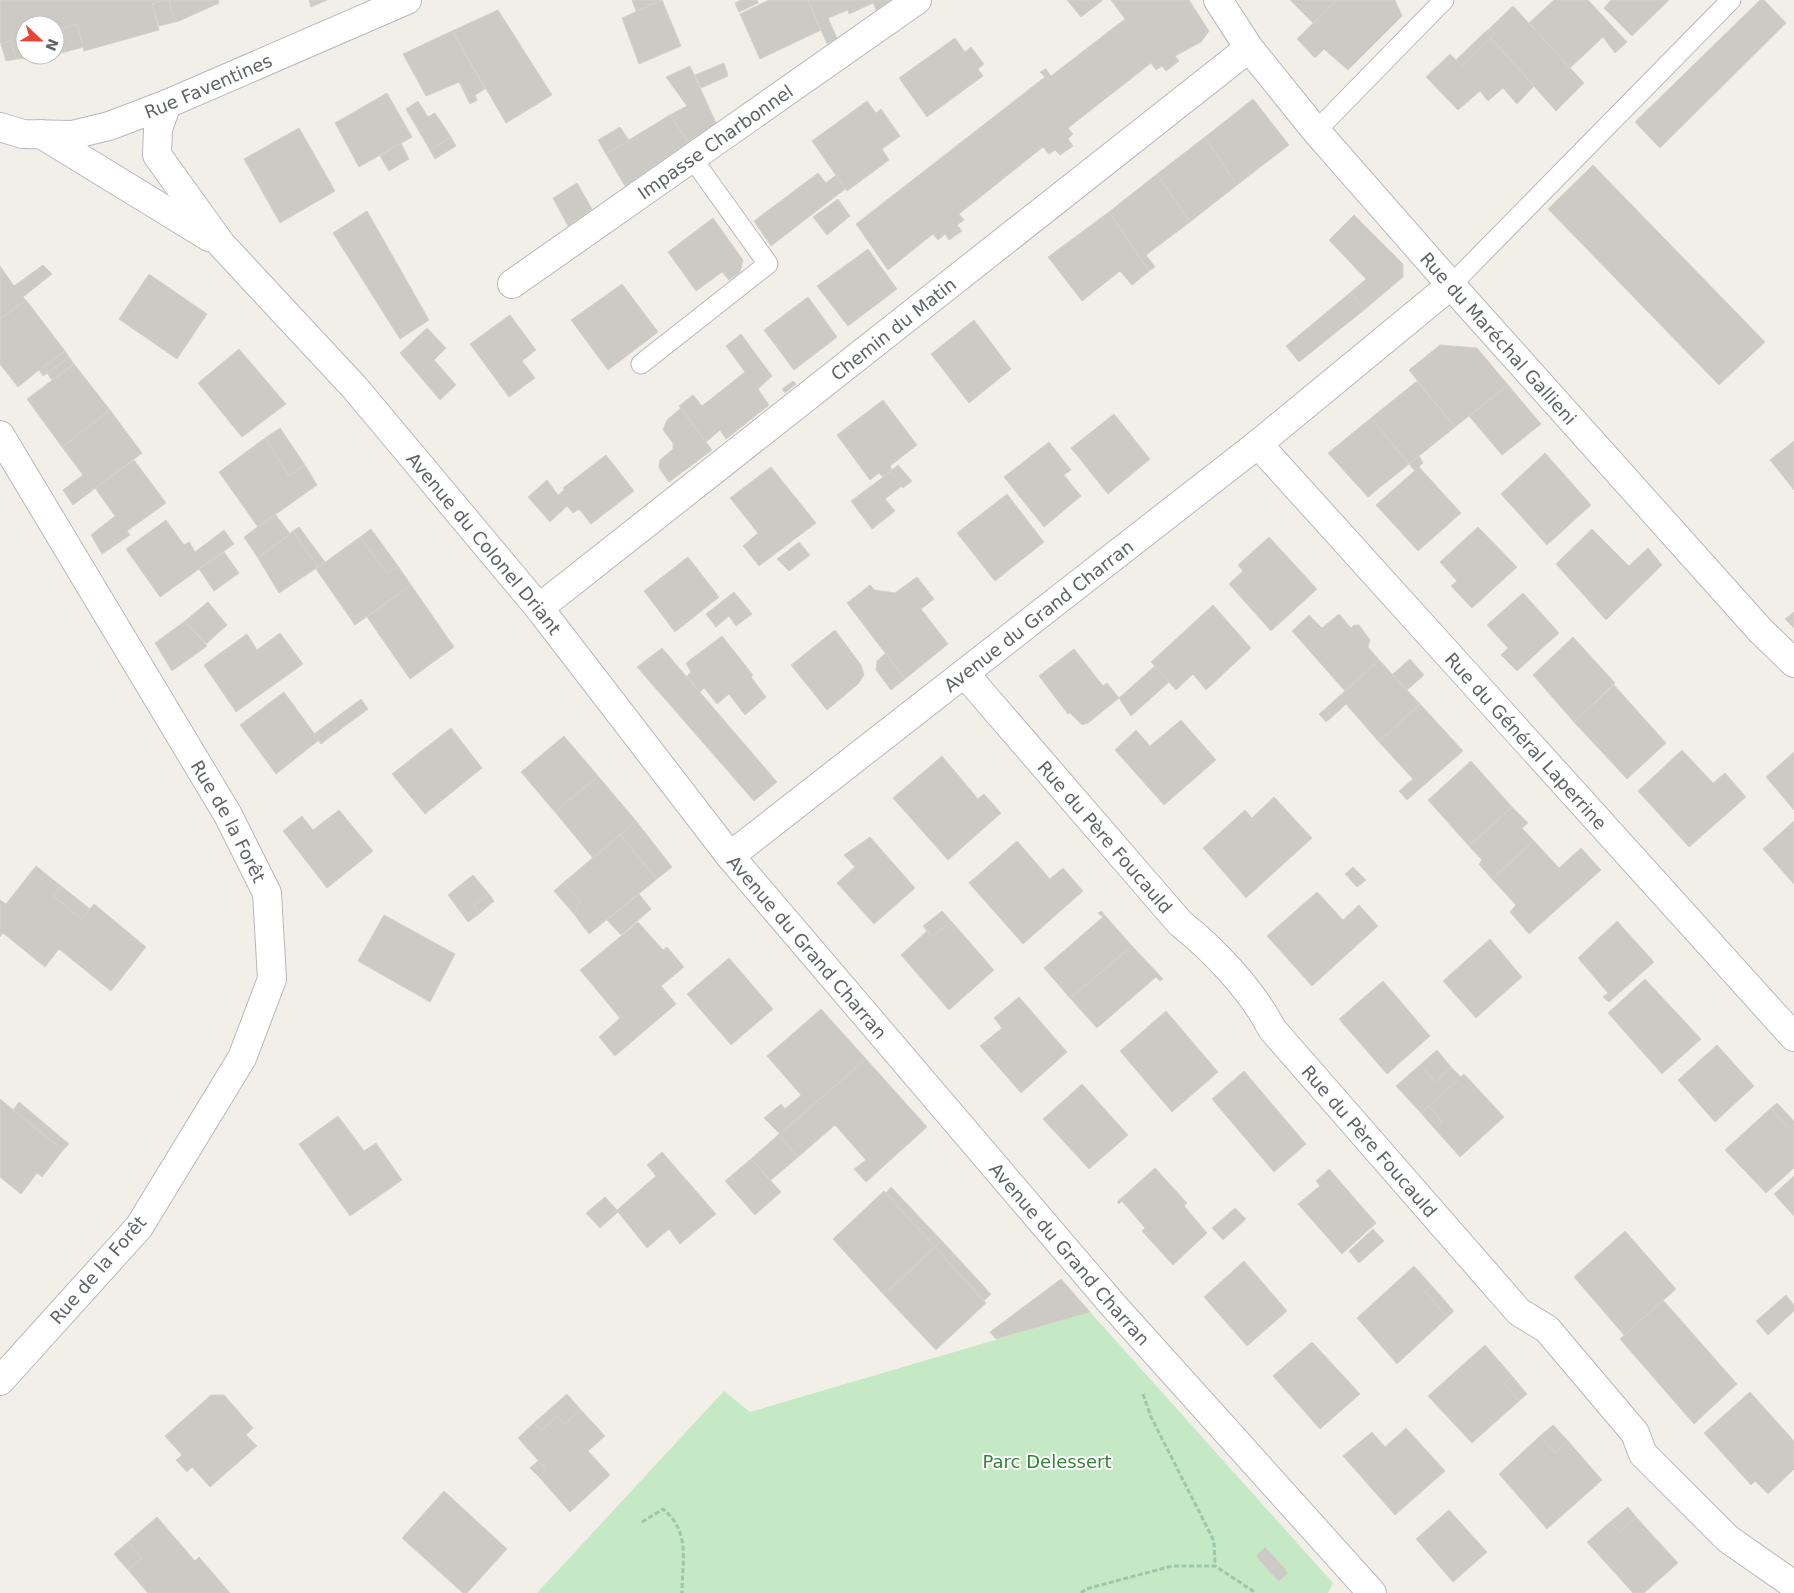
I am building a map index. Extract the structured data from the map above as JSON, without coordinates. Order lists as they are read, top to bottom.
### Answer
{
  "streets": {
    "street": [
      "Rue Faventines",
      "Impasse Charbonnel",
      "Chemin du Matin",
      "Rue du Maréchal Gallieni",
      "Avenue du Colonel Driant",
      "Avenue du Grand Charran",
      "Rue du Général Laperrine",
      "Rue de la Forêt",
      "Rue du Père Foucauld"
    ]
  },
  "crossings": [
    ["Rue Faventines", "Avenue du Colonel Driant"],
    ["Chemin du Matin", "Rue du Maréchal Gallieni"],
    ["Chemin du Matin", "Avenue du Colonel Driant"],
    ["Rue du Maréchal Gallieni", "Avenue du Grand Charran"],
    ["Avenue du Colonel Driant", "Avenue du Grand Charran"],
    ["Avenue du Grand Charran", "Rue du Général Laperrine"],
    ["Avenue du Grand Charran", "Rue du Père Foucauld"]
  ],
  "parks": ["Parc Delessert"],
  "north": "right"
}
